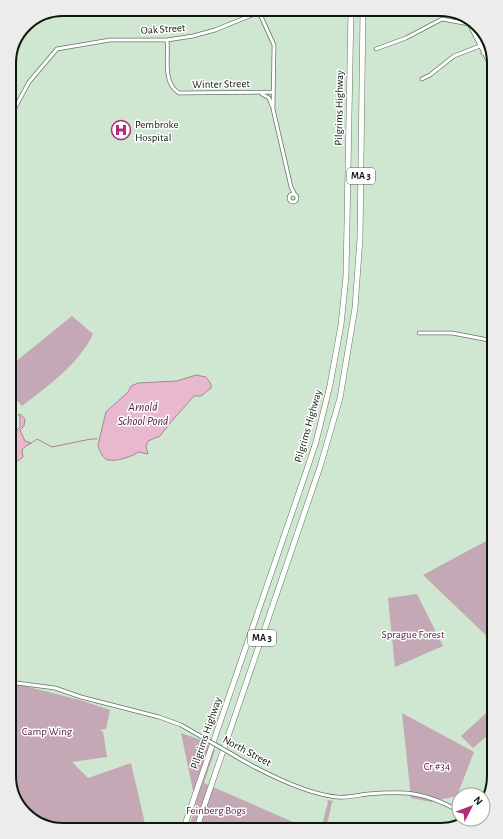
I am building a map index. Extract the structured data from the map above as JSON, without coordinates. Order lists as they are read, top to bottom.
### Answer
{
  "streets": {
    "highway": ["Pilgrims Highway", "MA 3"],
    "street": ["Oak Street", "Winter Street", "North Street"]
  },
  "crossings": [
    ["Oak Street", "Winter Street"]
  ],
  "water": ["Arnold School Pond"],
  "parks": [
    "Sprague Forest",
    "Camp Wing",
    "Cr #34",
    "Feinberg Bogs"
  ],
  "places": {
    "hospital": ["Pembroke Hospital"]
  },
  "north": "top right"
}
